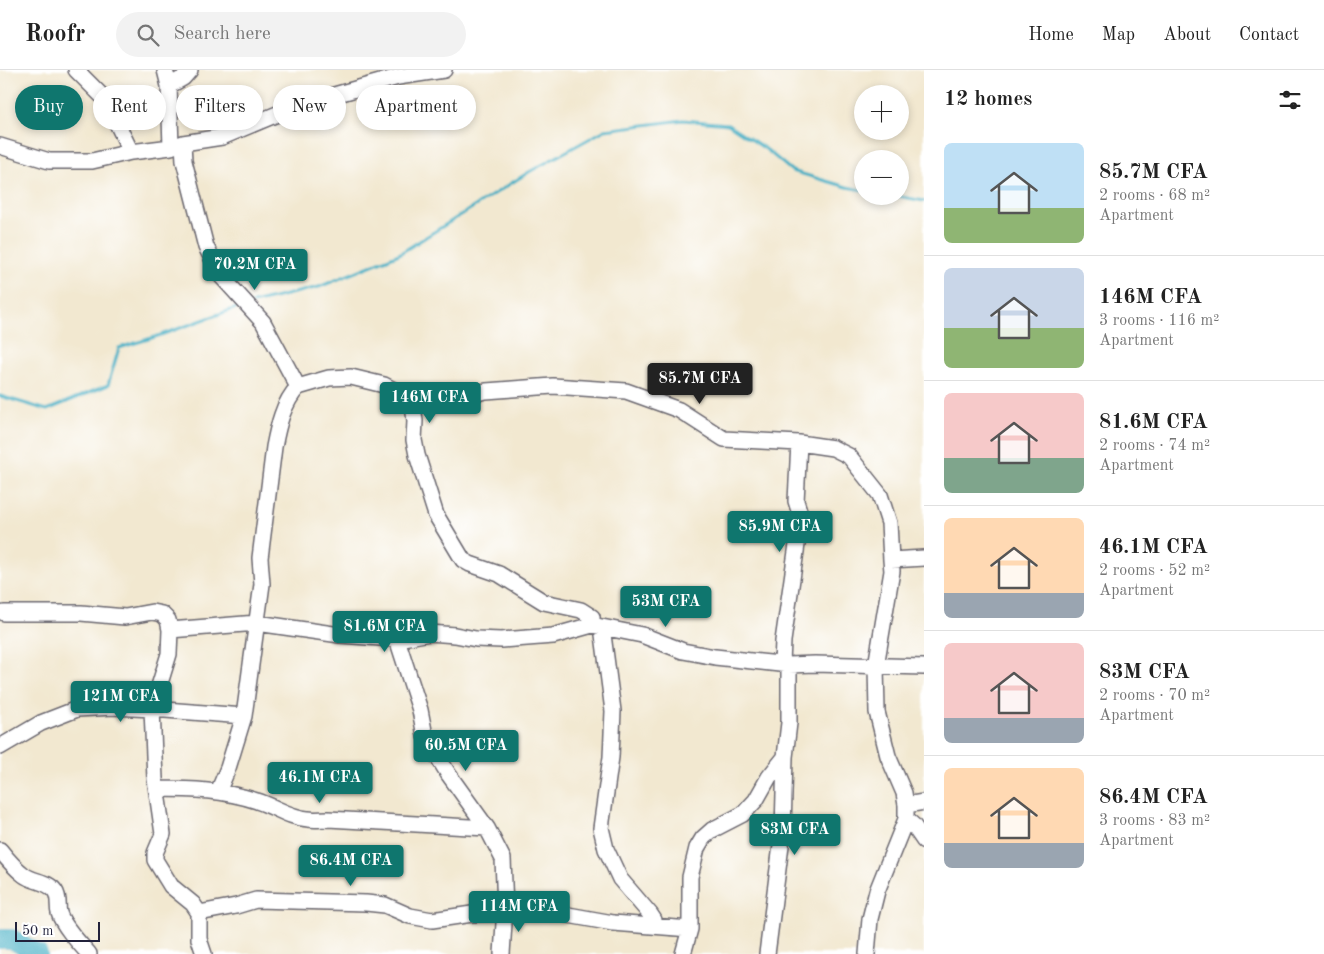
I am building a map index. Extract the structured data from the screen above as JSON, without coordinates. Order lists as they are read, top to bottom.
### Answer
{
  "scale_bar": "50 m",
  "page": {
    "header": "Roofr",
    "search": "Search here",
    "nav": [
      "Home",
      "Map",
      "About",
      "Contact"
    ],
    "heading": "12 homes",
    "map_buttons": ["+", "−"],
    "chip": [
      "Buy",
      "Rent",
      "Filters",
      "New",
      "Apartment"
    ],
    "list": [
      {
        "name": "85.7M CFA",
        "note": "2 rooms · 68 m² · Apartment"
      },
      {
        "name": "146M CFA",
        "note": "3 rooms · 116 m² · Apartment"
      },
      {
        "name": "81.6M CFA",
        "note": "2 rooms · 74 m² · Apartment"
      },
      {
        "name": "46.1M CFA",
        "note": "2 rooms · 52 m² · Apartment"
      },
      {
        "name": "83M CFA",
        "note": "2 rooms · 70 m² · Apartment"
      },
      {
        "name": "86.4M CFA",
        "note": "3 rooms · 83 m² · Apartment"
      }
    ],
    "price": [
      "70.2M CFA",
      "85.7M CFA",
      "146M CFA",
      "85.9M CFA",
      "53M CFA",
      "81.6M CFA",
      "121M CFA",
      "60.5M CFA",
      "46.1M CFA",
      "83M CFA",
      "86.4M CFA",
      "114M CFA"
    ],
    "scale": "50 m"
  }
}
